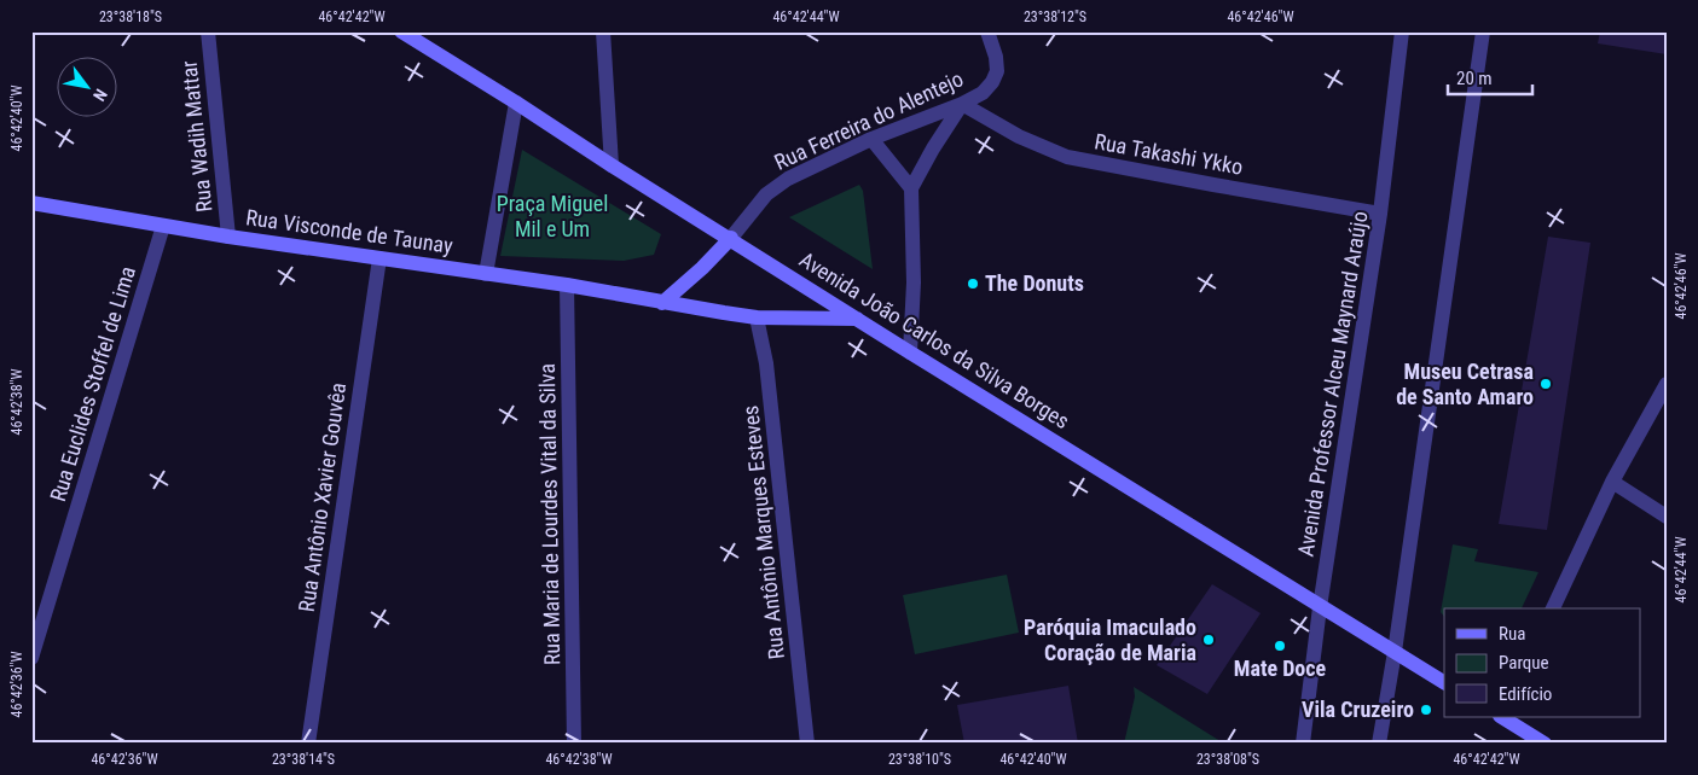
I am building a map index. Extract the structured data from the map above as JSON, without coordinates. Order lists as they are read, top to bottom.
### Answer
{
  "streets": {
    "street": [
      "Rua Ferreira do Alentejo",
      "Rua Wadih Mattar",
      "Rua Takashi Ykko",
      "Rua Visconde de Taunay",
      "Avenida João Carlos da Silva Borges",
      "Rua Euclides Stoffel de Lima",
      "Avenida Professor Alceu Maynard Araújo",
      "Rua Antônio Xavier Gouvêa",
      "Rua Maria de Lourdes Vital da Silva",
      "Rua Antônio Marques Esteves"
    ]
  },
  "crossings": [
    ["Rua Ferreira do Alentejo", "Rua Takashi Ykko"],
    ["Rua Ferreira do Alentejo", "Avenida João Carlos da Silva Borges"],
    ["Rua Wadih Mattar", "Rua Visconde de Taunay"],
    ["Rua Takashi Ykko", "Avenida Professor Alceu Maynard Araújo"],
    ["Rua Visconde de Taunay", "Avenida João Carlos da Silva Borges"],
    ["Rua Visconde de Taunay", "Rua Euclides Stoffel de Lima"],
    ["Rua Visconde de Taunay", "Rua Antônio Xavier Gouvêa"],
    ["Rua Visconde de Taunay", "Rua Maria de Lourdes Vital da Silva"],
    ["Rua Visconde de Taunay", "Rua Antônio Marques Esteves"],
    ["Avenida João Carlos da Silva Borges", "Avenida Professor Alceu Maynard Araújo"]
  ],
  "parks": ["Praça Miguel Mil e Um"],
  "places": [
    "The Donuts",
    "Museu Cetrasa de Santo Amaro",
    "Paróquia Imaculado Coração de Maria",
    "Mate Doce",
    "Vila Cruzeiro"
  ],
  "legend": ["Rua", "Parque", "Edifício"],
  "scale_bar": "20 m",
  "north": "bottom right",
  "coordinates": [
    "23°38'18\"S",
    "46°42'42\"W",
    "46°42'44\"W",
    "23°38'12\"S",
    "46°42'46\"W",
    "46°42'40\"W",
    "46°42'38\"W",
    "46°42'36\"W",
    "23°38'14\"S",
    "23°38'10\"S",
    "23°38'08\"S"
  ]
}
